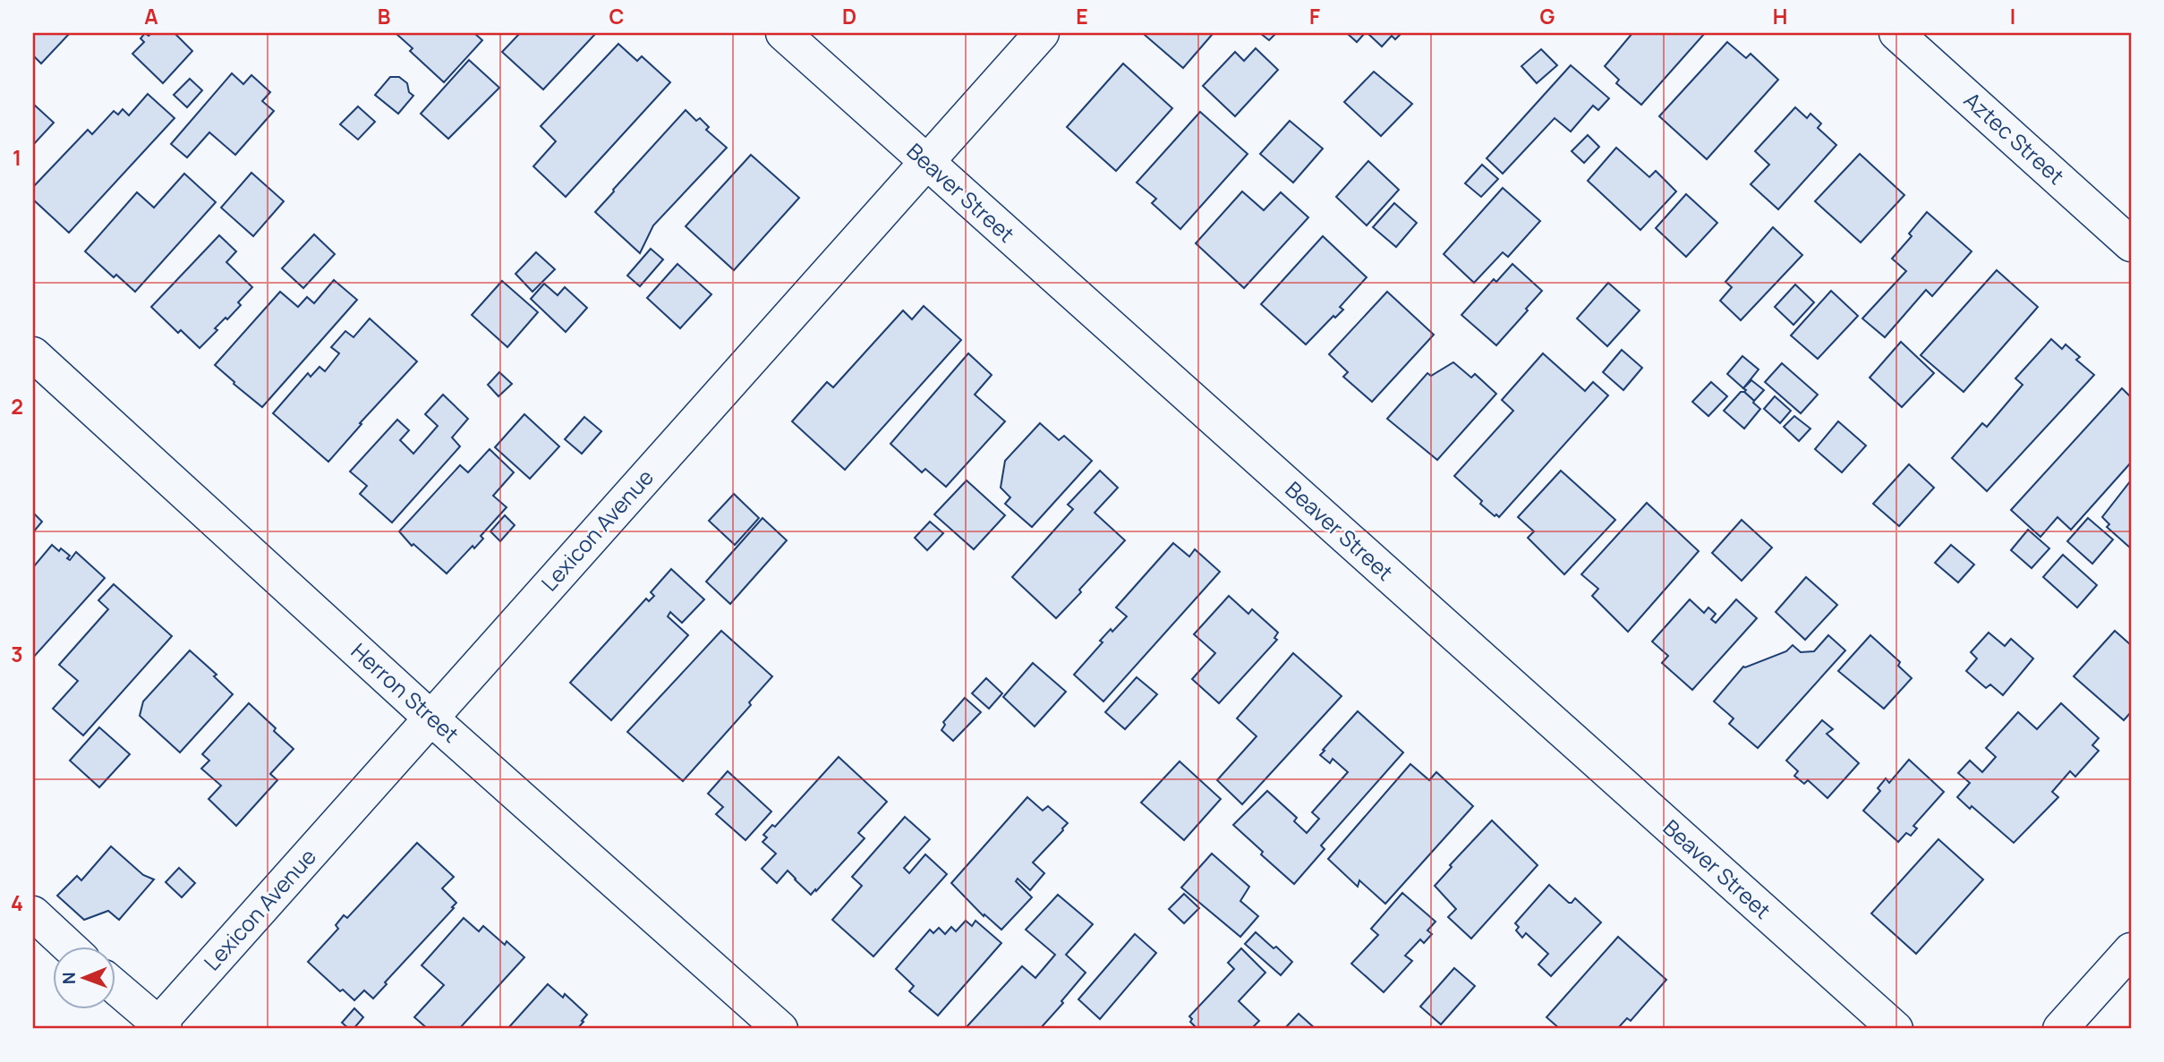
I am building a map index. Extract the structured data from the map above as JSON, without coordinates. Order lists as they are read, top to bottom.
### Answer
{
  "streets": {
    "street": [
      "Aztec Street",
      "Beaver Street",
      "Lexicon Avenue",
      "Herron Street"
    ]
  },
  "crossings": [
    ["Beaver Street", "Lexicon Avenue"],
    ["Lexicon Avenue", "Herron Street"]
  ],
  "north": "left",
  "grid": {
    "columns": [
      "A",
      "B",
      "C",
      "D",
      "E",
      "F",
      "G",
      "H",
      "I"
    ],
    "rows": [
      "1",
      "2",
      "3",
      "4"
    ]
  }
}
